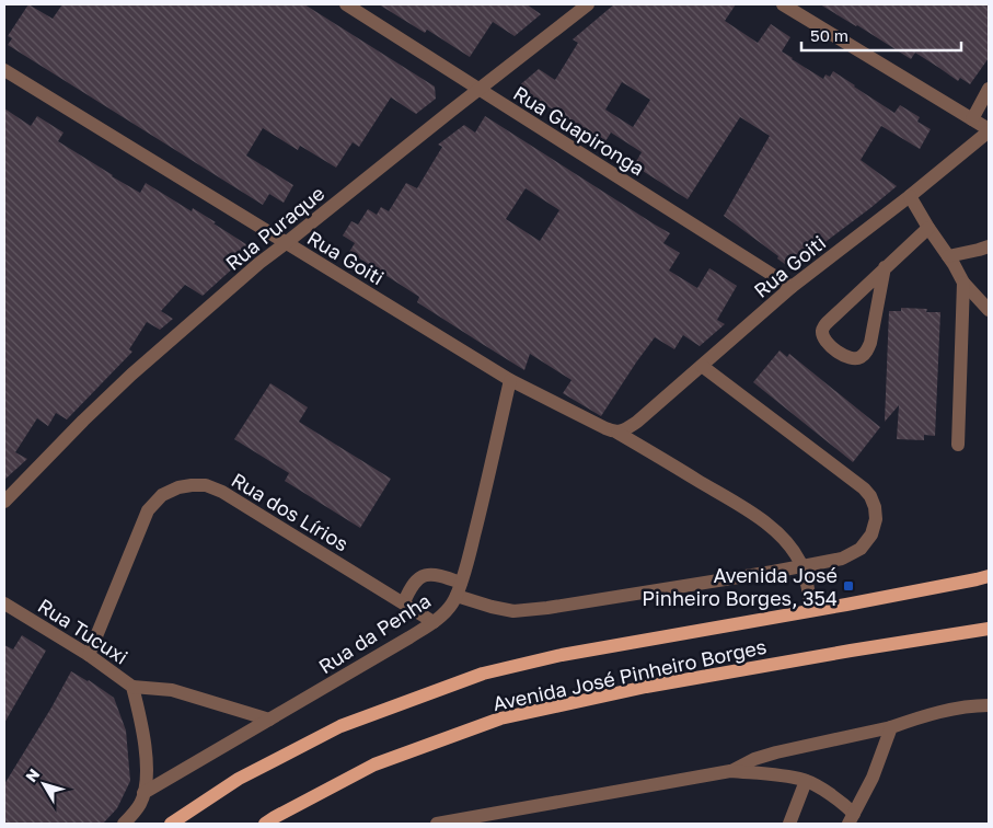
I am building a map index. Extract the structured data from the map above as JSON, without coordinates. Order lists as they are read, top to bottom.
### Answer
{
  "streets": {
    "main road": ["Avenida José Pinheiro Borges"],
    "street": [
      "Rua Guapironga",
      "Rua Puraque",
      "Rua Goiti",
      "Rua dos Lírios",
      "Rua Tucuxi",
      "Rua da Penha"
    ]
  },
  "crossings": [
    ["Rua Guapironga", "Rua Puraque"],
    ["Rua Guapironga", "Rua Goiti"],
    ["Rua Puraque", "Rua Goiti"],
    ["Rua Goiti", "Rua da Penha"],
    ["Rua dos Lírios", "Rua Tucuxi"],
    ["Rua dos Lírios", "Rua da Penha"],
    ["Rua Tucuxi", "Rua da Penha"]
  ],
  "places": {
    "transit": ["Avenida José Pinheiro Borges, 354"]
  },
  "scale_bar": "50 m",
  "north": "top left"
}
